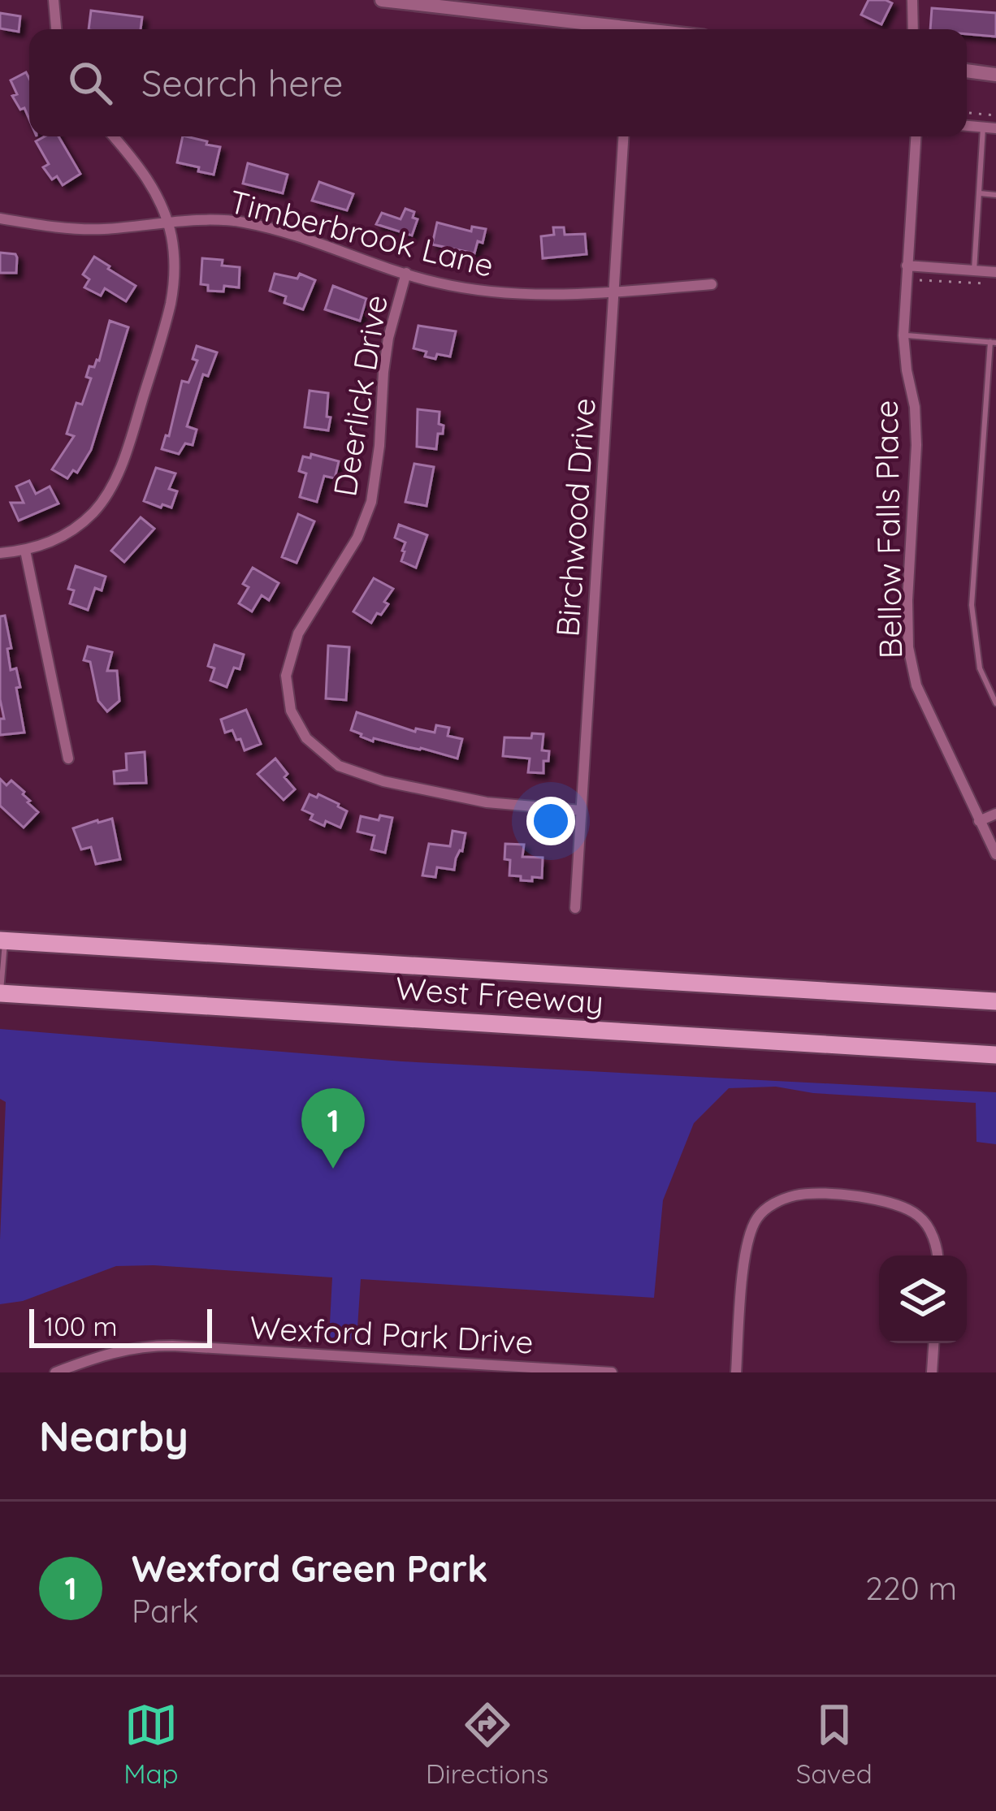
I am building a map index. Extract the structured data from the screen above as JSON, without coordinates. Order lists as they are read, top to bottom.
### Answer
{
  "streets": {
    "highway": ["West Freeway"],
    "street": [
      "Timberbrook Lane",
      "Deerlick Drive",
      "Birchwood Drive",
      "Bellow Falls Place",
      "Wexford Park Drive"
    ]
  },
  "crossings": [
    ["Timberbrook Lane", "Deerlick Drive"],
    ["Timberbrook Lane", "Birchwood Drive"],
    ["Deerlick Drive", "Birchwood Drive"]
  ],
  "scale_bar": "100 m",
  "page": {
    "search": "Search here",
    "pins": "1",
    "scale": "100 m",
    "heading": "Nearby",
    "list": [
      {
        "mark": "1",
        "name": "Wexford Green Park",
        "note": "Park",
        "value": "220 m"
      }
    ],
    "nav": ["Map", "Directions", "Saved"]
  }
}
